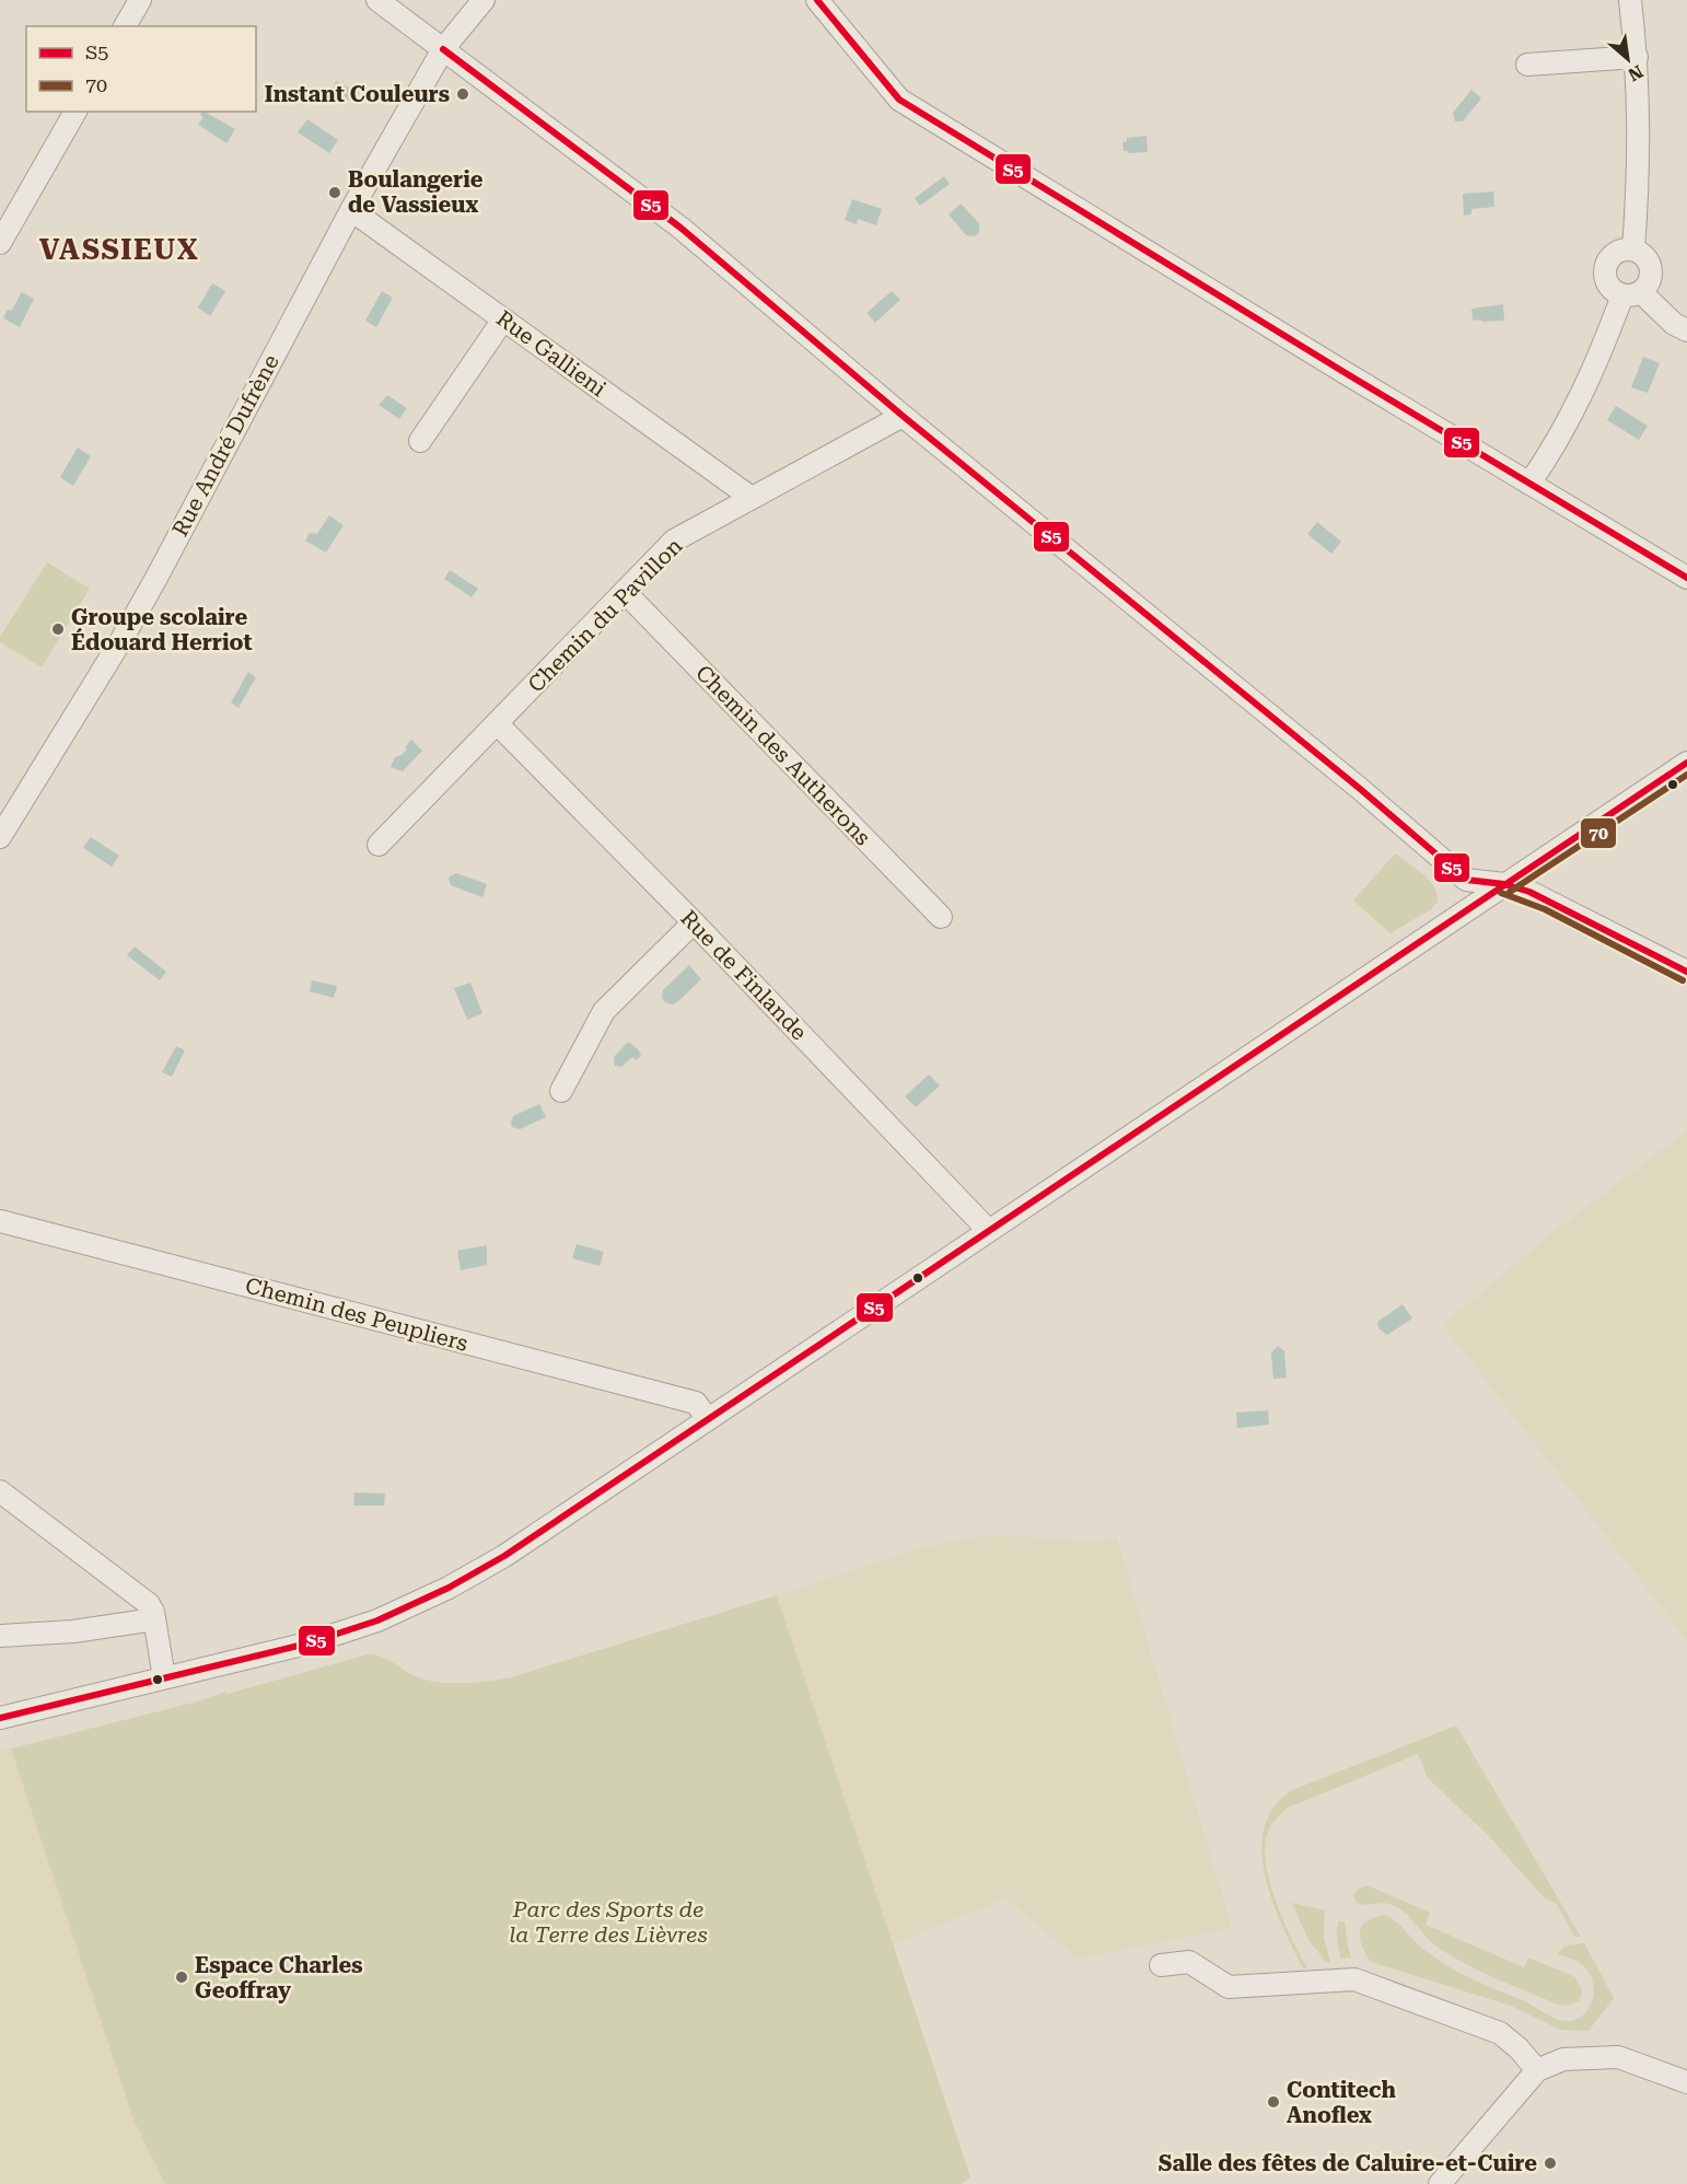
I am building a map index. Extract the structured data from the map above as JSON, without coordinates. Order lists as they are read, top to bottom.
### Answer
{
  "streets": {
    "street": [
      "Rue Gallieni",
      "Rue André Dufrène",
      "Chemin du Pavillon",
      "Chemin des Autherons",
      "Rue de Finlande",
      "Chemin des Peupliers"
    ]
  },
  "crossings": [
    ["Rue Gallieni", "Rue André Dufrène"],
    ["Rue Gallieni", "Chemin du Pavillon"],
    ["Chemin du Pavillon", "Chemin des Autherons"],
    ["Chemin du Pavillon", "Rue de Finlande"]
  ],
  "districts": ["VASSIEUX"],
  "parks": ["Parc des Sports de la Terre des Lièvres"],
  "places": [
    "Instant Couleurs",
    "Boulangerie de Vassieux",
    "Groupe scolaire Édouard Herriot",
    "Espace Charles Geoffray",
    "Contitech Anoflex",
    "Salle des fêtes de Caluire-et-Cuire"
  ],
  "lines": ["transit line S5", "transit line 70"],
  "legend": ["S5", "70"],
  "north": "bottom right"
}
